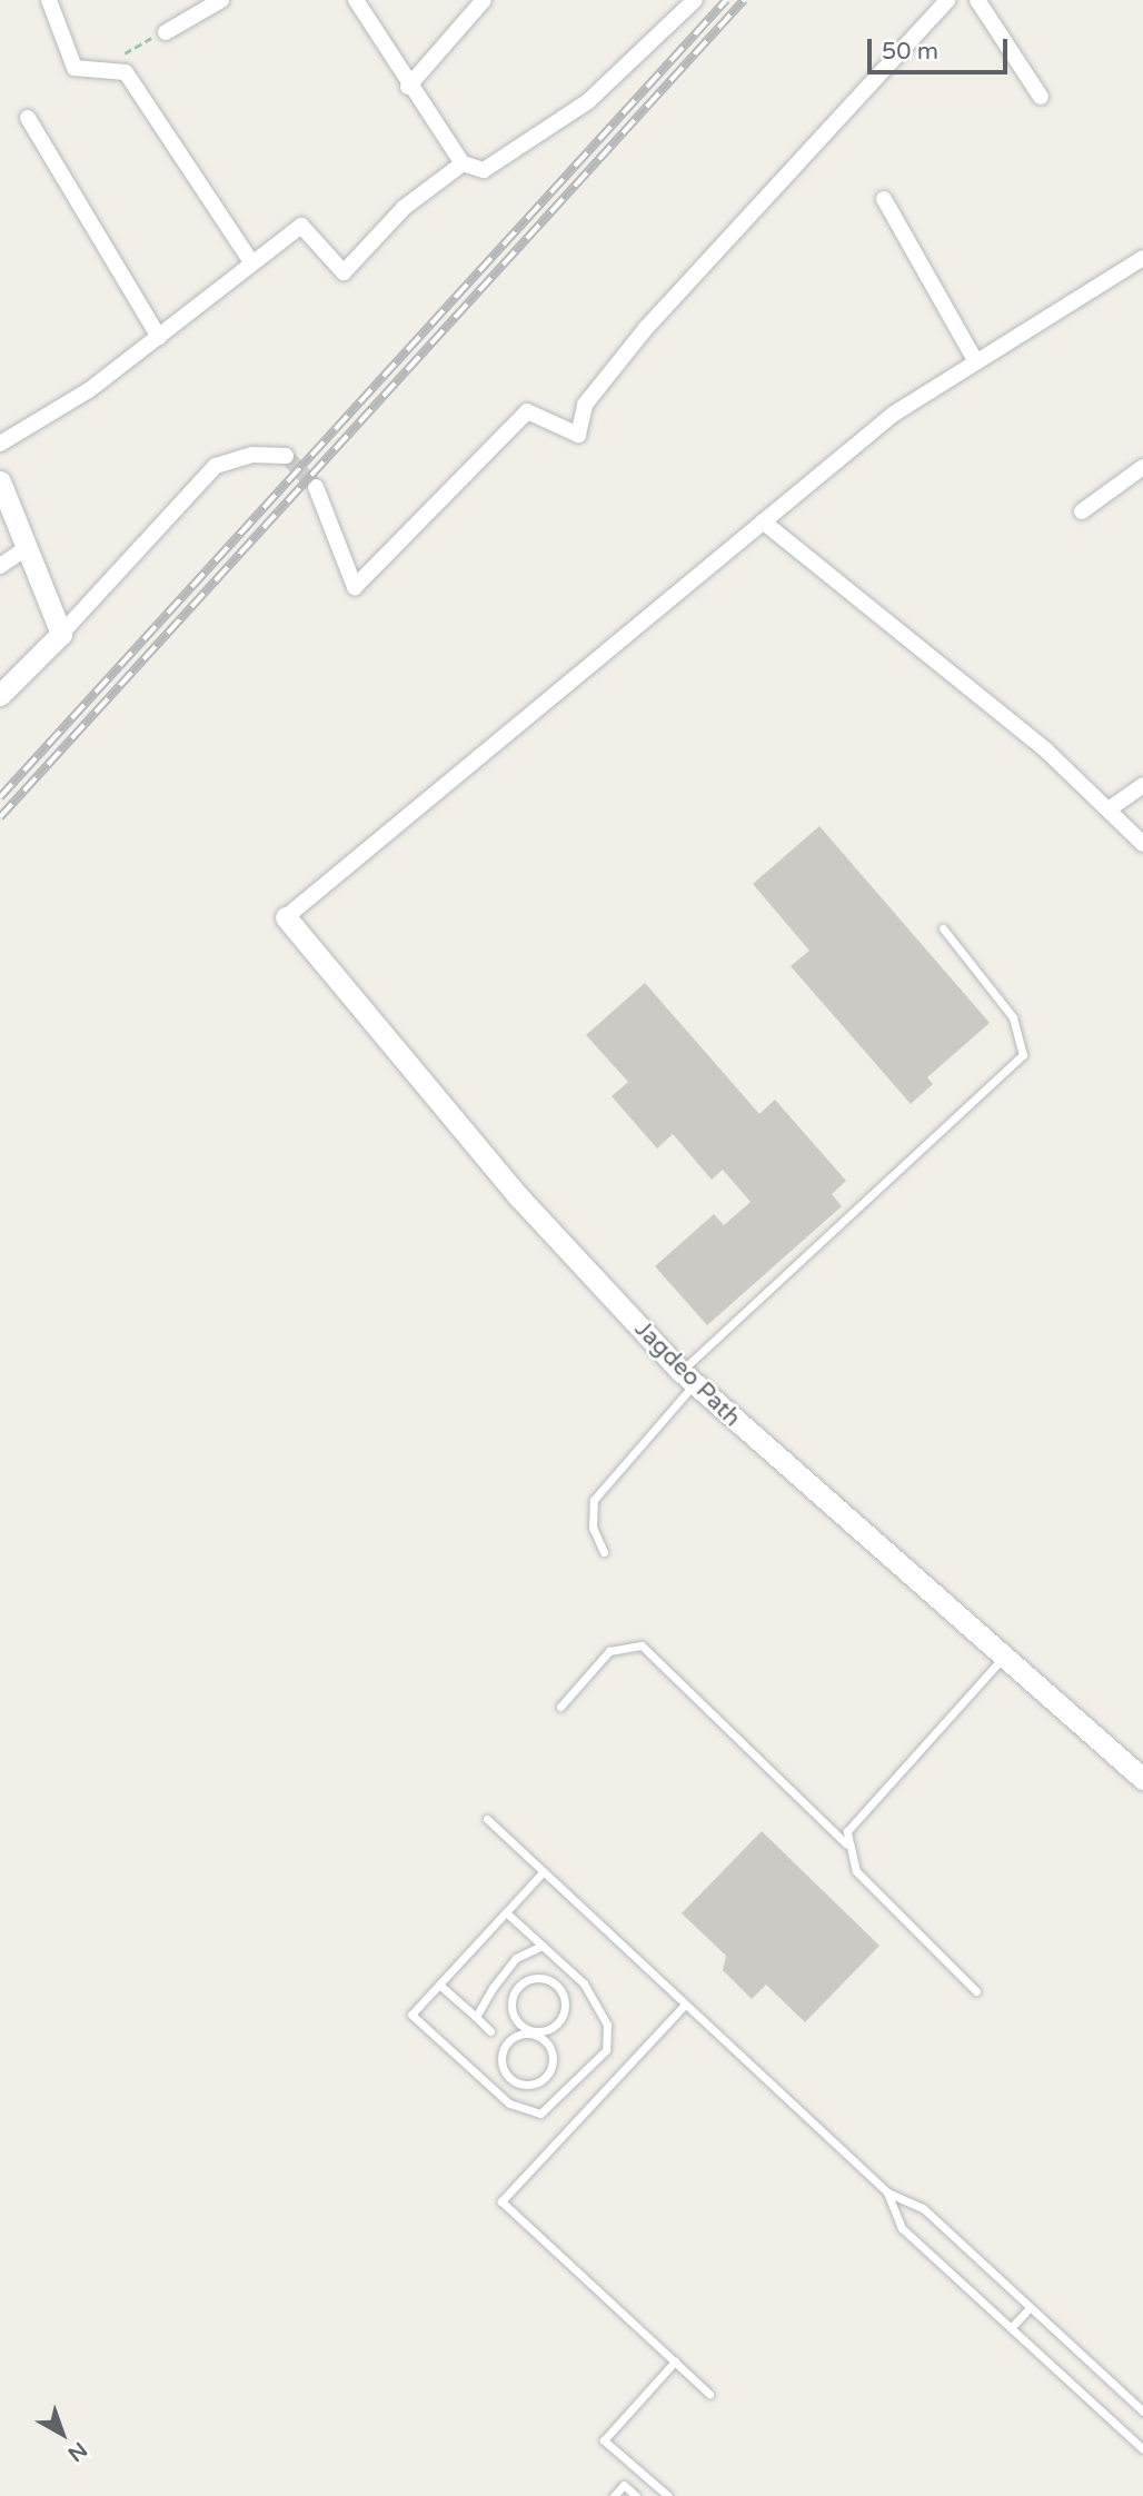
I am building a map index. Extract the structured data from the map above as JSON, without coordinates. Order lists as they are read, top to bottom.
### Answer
{
  "streets": {
    "main road": ["Jagdeo Path"]
  },
  "scale_bar": "50 m",
  "north": "bottom right"
}
